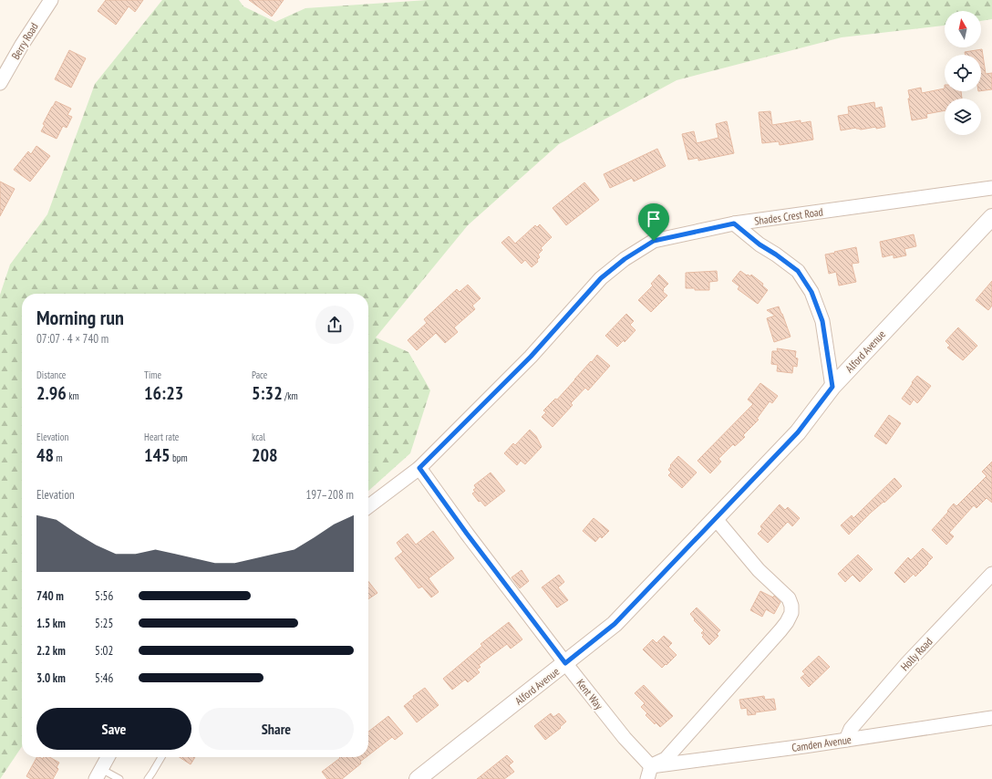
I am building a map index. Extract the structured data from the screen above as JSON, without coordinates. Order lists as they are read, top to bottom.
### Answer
{
  "streets": {
    "street": [
      "Berry Road",
      "Shades Crest Road",
      "Alford Avenue",
      "Holly Road",
      "Kent Way",
      "Camden Avenue"
    ]
  },
  "crossings": [
    ["Shades Crest Road", "Kent Way"],
    ["Alford Avenue", "Kent Way"],
    ["Holly Road", "Camden Avenue"],
    ["Kent Way", "Camden Avenue"]
  ],
  "north": "top",
  "page": {
    "heading": ["Morning run", "07:07 · 4 × 740 m"],
    "stats": [
      ["Distance", "2.96 km"],
      ["Time", "16:23"],
      ["Pace", "5:32 /km"],
      ["Elevation", "48 m"],
      ["Heart rate", "145 bpm"],
      ["kcal", "208"]
    ],
    "chart": ["Elevation", "197–208 m"],
    "list": [
      {
        "name": "740 m",
        "note": "5:56"
      },
      {
        "name": "1.5 km",
        "note": "5:25"
      },
      {
        "name": "2.2 km",
        "note": "5:02"
      },
      {
        "name": "3.0 km",
        "note": "5:46"
      }
    ],
    "buttons": ["Save", "Share"]
  }
}
